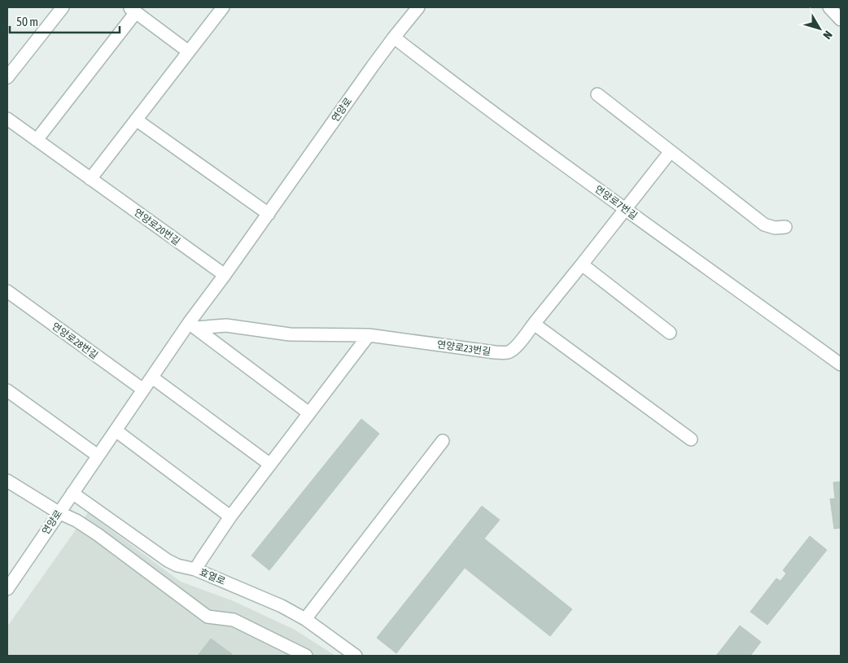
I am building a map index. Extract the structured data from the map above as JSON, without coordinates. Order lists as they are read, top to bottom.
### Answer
{
  "streets": {
    "street": [
      "연양로",
      "연양로7번길",
      "연양로20번길",
      "연양로28번길",
      "연양로23번길",
      "효열로"
    ]
  },
  "crossings": [
    ["연양로", "연양로7번길"],
    ["연양로", "연양로20번길"],
    ["연양로", "연양로28번길"],
    ["연양로", "연양로23번길"],
    ["연양로", "효열로"]
  ],
  "scale_bar": "50 m",
  "north": "bottom right"
}
